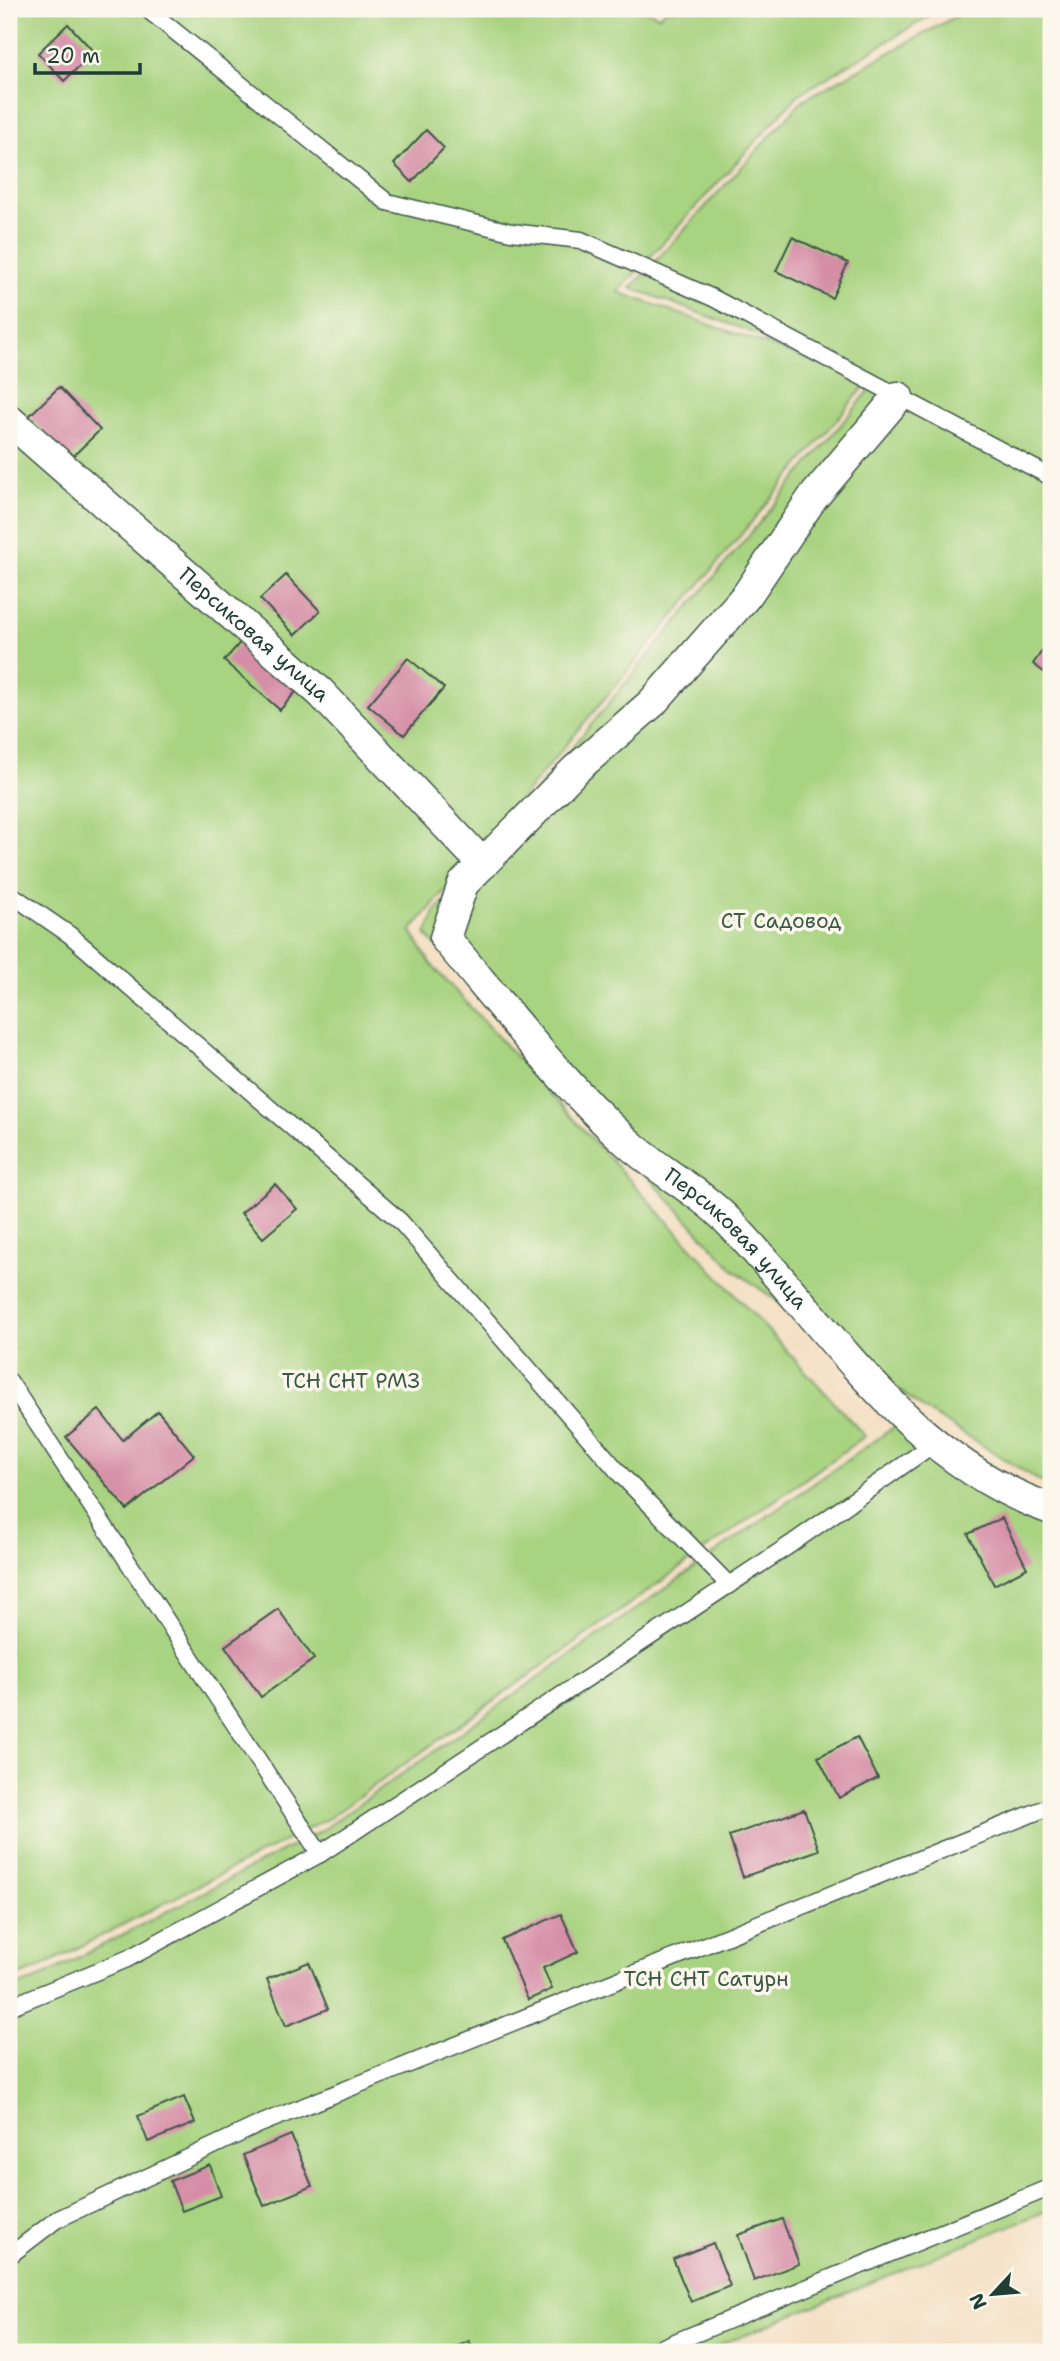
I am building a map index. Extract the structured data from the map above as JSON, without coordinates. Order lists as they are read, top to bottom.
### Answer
{
  "streets": {
    "street": ["Персиковая улица"]
  },
  "parks": ["СТ Садовод", "ТСН СНТ РМЗ", "ТСН СНТ Сатурн"],
  "scale_bar": "20 m",
  "north": "bottom left"
}
